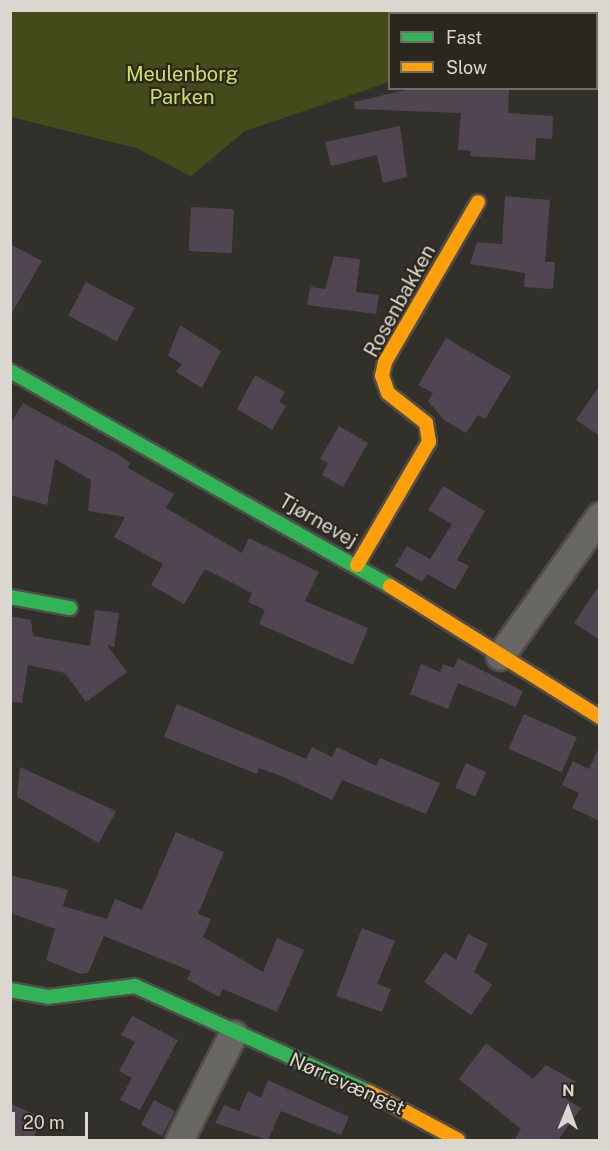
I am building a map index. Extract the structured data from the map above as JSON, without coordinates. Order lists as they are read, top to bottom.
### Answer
{
  "streets": {
    "street": ["Rosenbakken", "Tjørnevej", "Nørrevænget"]
  },
  "crossings": [
    ["Rosenbakken", "Tjørnevej"]
  ],
  "parks": ["Meulenborg Parken"],
  "legend": ["Fast", "Slow"],
  "scale_bar": "20 m",
  "north": "top"
}
